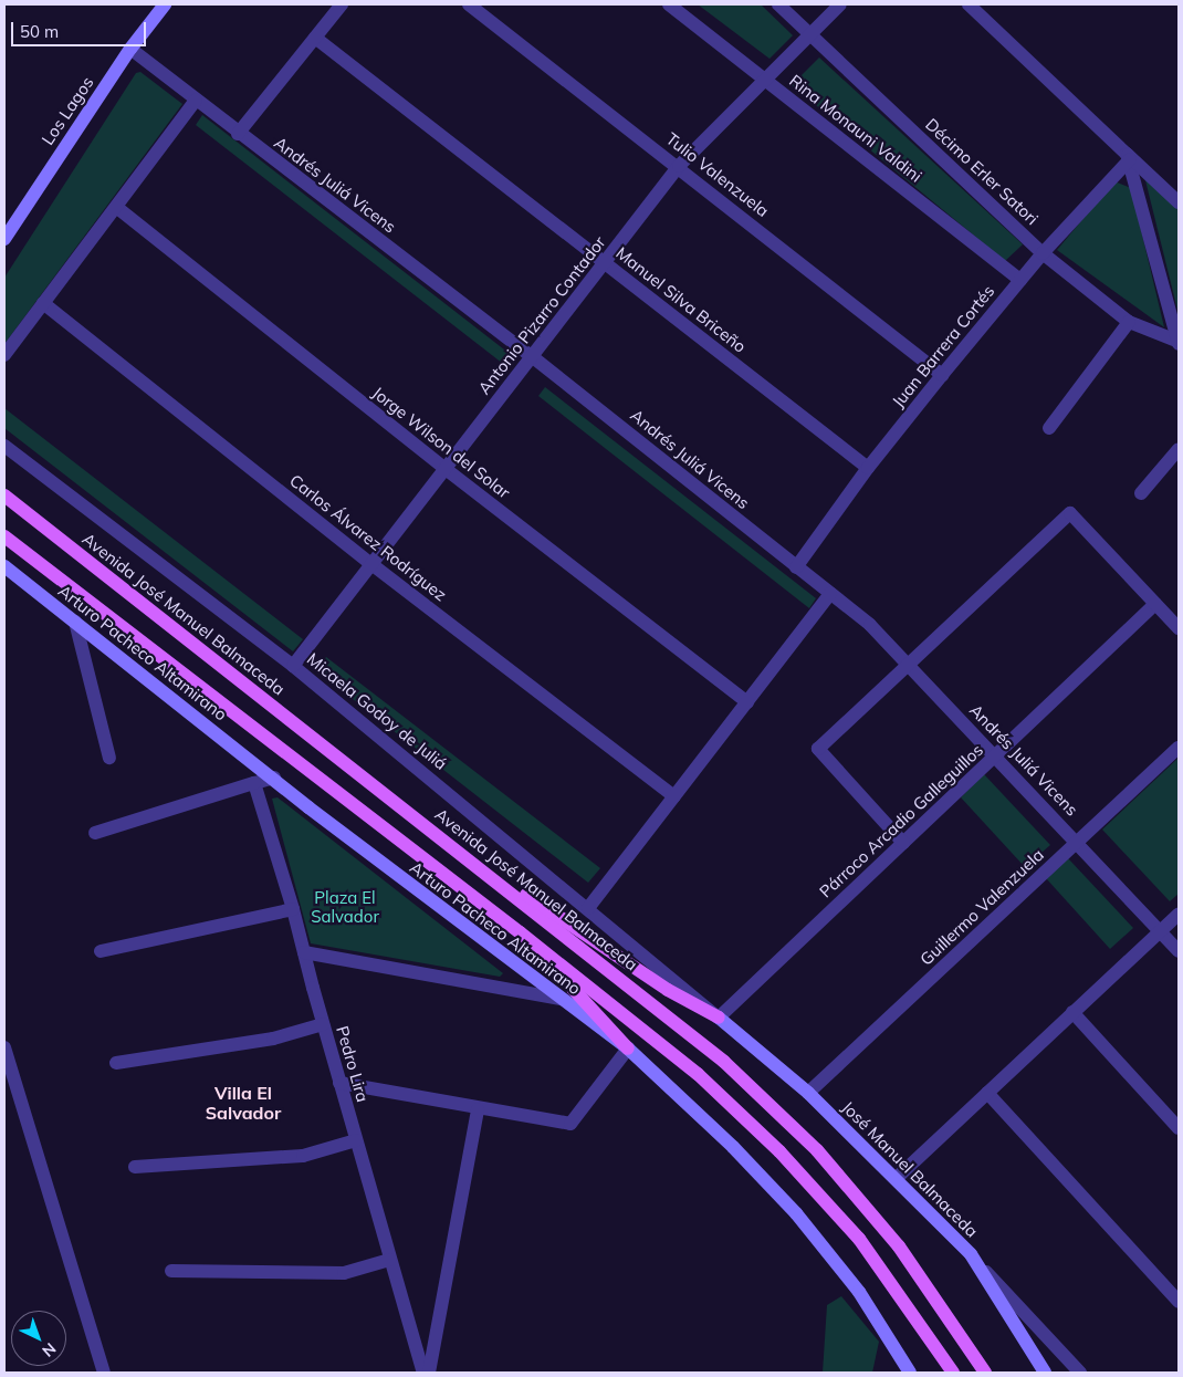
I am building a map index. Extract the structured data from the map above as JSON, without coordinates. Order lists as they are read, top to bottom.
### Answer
{
  "streets": {
    "main road": ["Avenida José Manuel Balmaceda"],
    "street": [
      "Los Lagos",
      "Rina Monauni Valdini",
      "Décimo Erler Satori",
      "Tulio Valenzuela",
      "Andrés Juliá Vicens",
      "Manuel Silva Briceño",
      "Antonio Pizarro Contador",
      "Juan Barrera Cortés",
      "Jorge Wilson del Solar",
      "Carlos Álvarez Rodríguez",
      "Arturo Pacheco Altamirano",
      "Micaela Godoy de Juliá",
      "Párroco Arcadio Galleguillos",
      "Guillermo Valenzuela",
      "Pedro Lira",
      "José Manuel Balmaceda"
    ]
  },
  "crossings": [
    ["Los Lagos", "Andrés Juliá Vicens"],
    ["Rina Monauni Valdini", "Antonio Pizarro Contador"],
    ["Rina Monauni Valdini", "Juan Barrera Cortés"],
    ["Décimo Erler Satori", "Antonio Pizarro Contador"],
    ["Décimo Erler Satori", "Juan Barrera Cortés"],
    ["Tulio Valenzuela", "Antonio Pizarro Contador"],
    ["Tulio Valenzuela", "Juan Barrera Cortés"],
    ["Andrés Juliá Vicens", "Antonio Pizarro Contador"],
    ["Andrés Juliá Vicens", "Juan Barrera Cortés"],
    ["Andrés Juliá Vicens", "Párroco Arcadio Galleguillos"],
    ["Andrés Juliá Vicens", "Guillermo Valenzuela"],
    ["Manuel Silva Briceño", "Antonio Pizarro Contador"],
    ["Manuel Silva Briceño", "Juan Barrera Cortés"],
    ["Antonio Pizarro Contador", "Jorge Wilson del Solar"],
    ["Antonio Pizarro Contador", "Carlos Álvarez Rodríguez"],
    ["Antonio Pizarro Contador", "Micaela Godoy de Juliá"],
    ["Micaela Godoy de Juliá", "Párroco Arcadio Galleguillos"],
    ["Micaela Godoy de Juliá", "José Manuel Balmaceda"],
    ["Párroco Arcadio Galleguillos", "José Manuel Balmaceda"],
    ["Guillermo Valenzuela", "José Manuel Balmaceda"]
  ],
  "districts": ["Villa El Salvador"],
  "parks": ["Plaza El Salvador"],
  "scale_bar": "50 m",
  "north": "bottom right"
}
